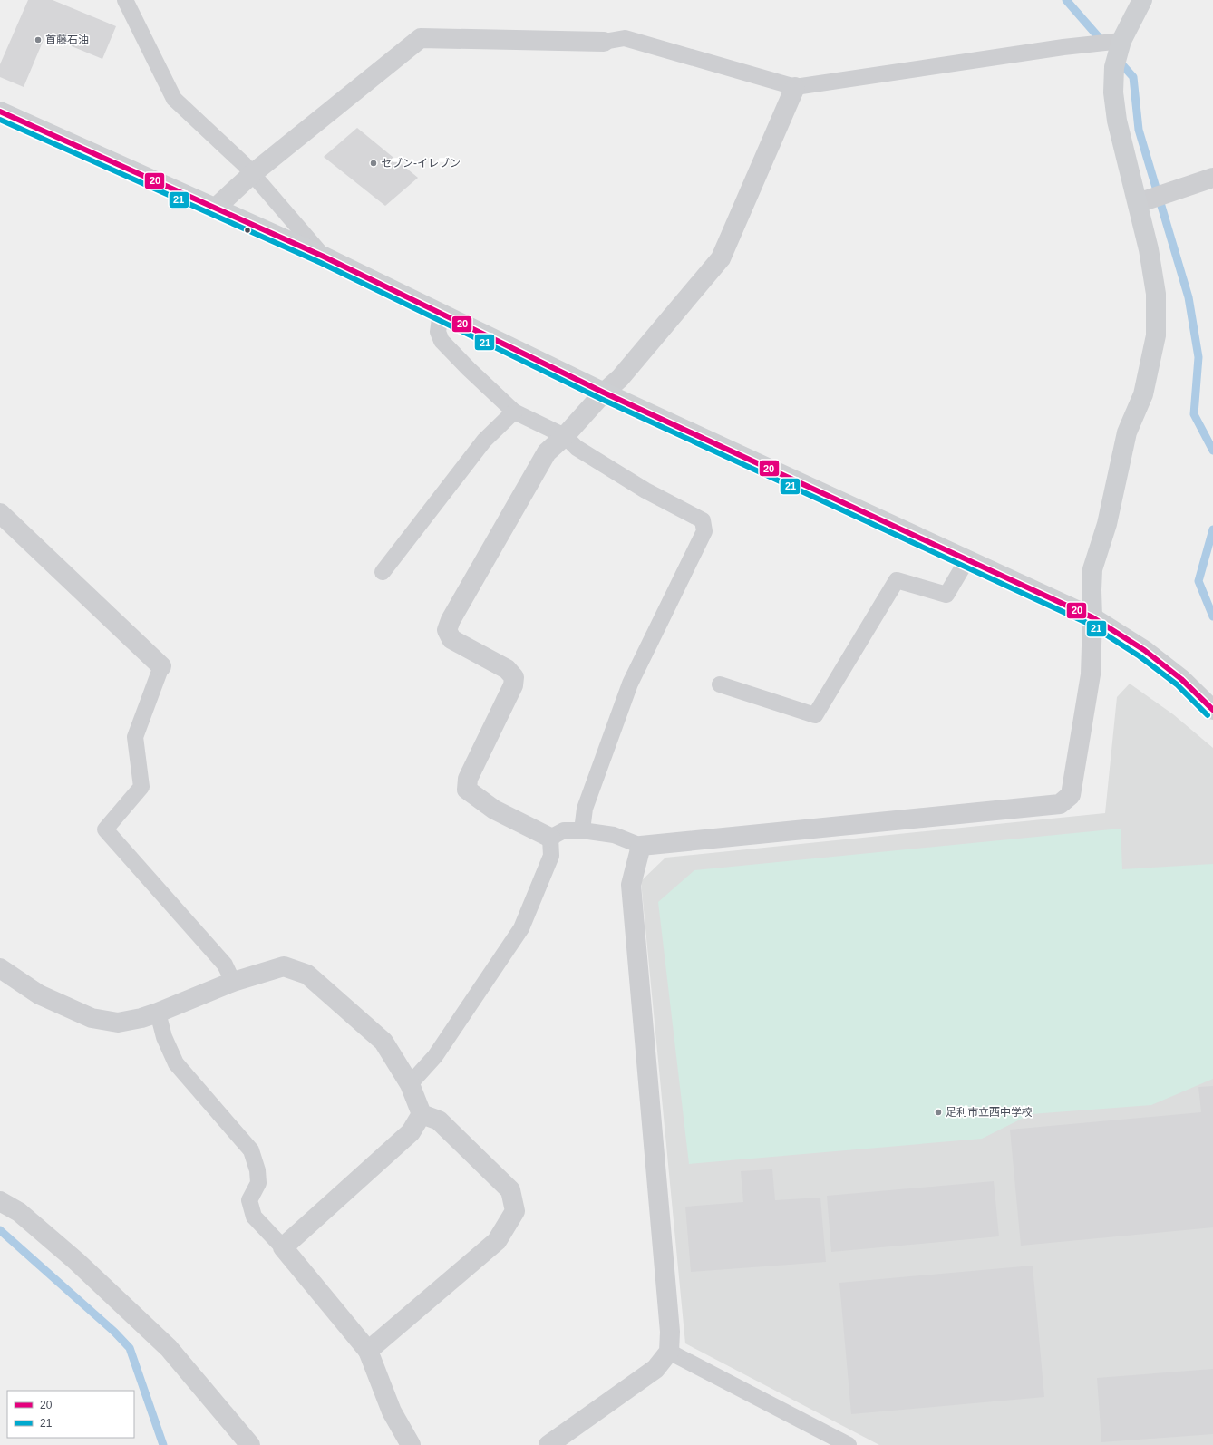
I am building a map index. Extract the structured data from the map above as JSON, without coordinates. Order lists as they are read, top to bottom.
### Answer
{
  "places": ["首藤石油", "セブン-イレブン", "足利市立西中学校"],
  "lines": ["transit line 20", "transit line 21"],
  "legend": ["20", "21"]
}
